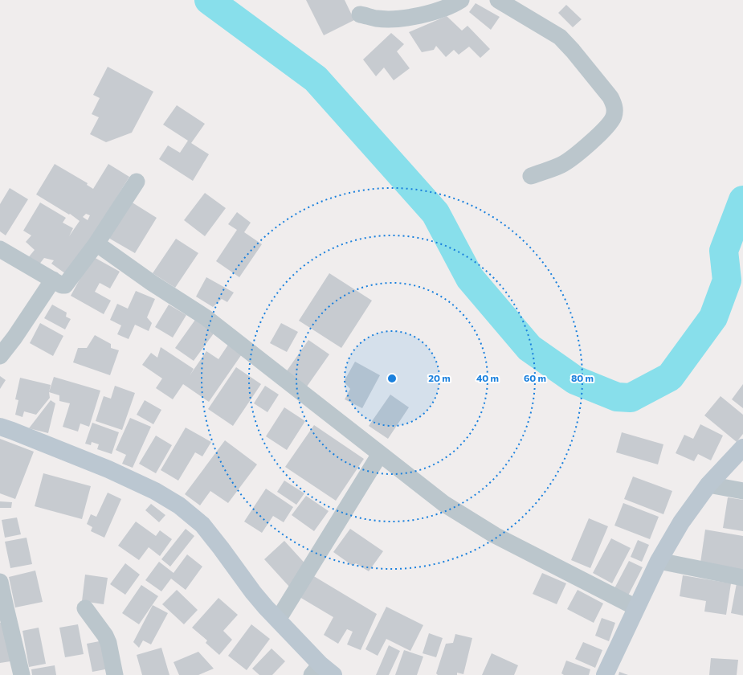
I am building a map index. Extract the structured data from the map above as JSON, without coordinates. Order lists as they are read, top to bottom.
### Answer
{
  "rings": [
    "20 m",
    "40 m",
    "60 m",
    "80 m"
  ]
}
